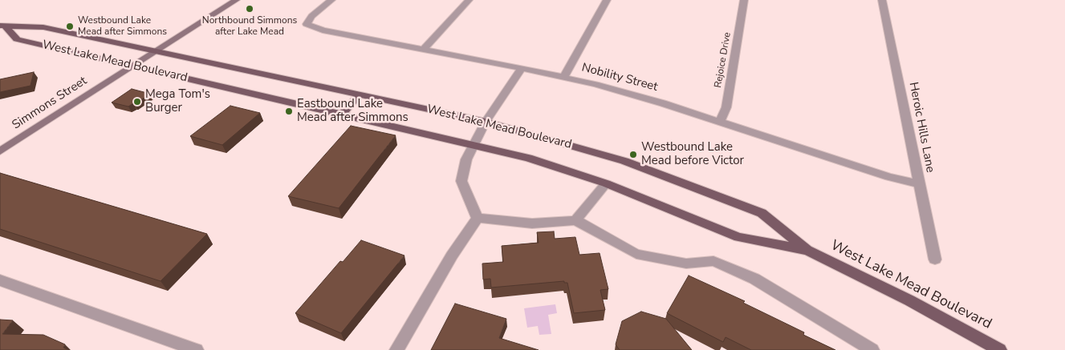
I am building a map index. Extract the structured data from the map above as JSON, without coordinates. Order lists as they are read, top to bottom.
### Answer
{
  "streets": {
    "main road": ["West Lake Mead Boulevard", "Simmons Street"],
    "street": ["Rejoice Drive", "Nobility Street", "Heroic Hills Lane"]
  },
  "crossings": [
    ["Rejoice Drive", "Nobility Street"],
    ["West Lake Mead Boulevard", "Simmons Street"],
    ["Nobility Street", "Heroic Hills Lane"]
  ],
  "places": [
    "Northbound Simmons after Lake Mead",
    "Westbound Lake Mead after Simmons",
    "Mega Tom's Burger",
    "Eastbound Lake Mead after Simmons",
    "Westbound Lake Mead before Victor"
  ]
}
